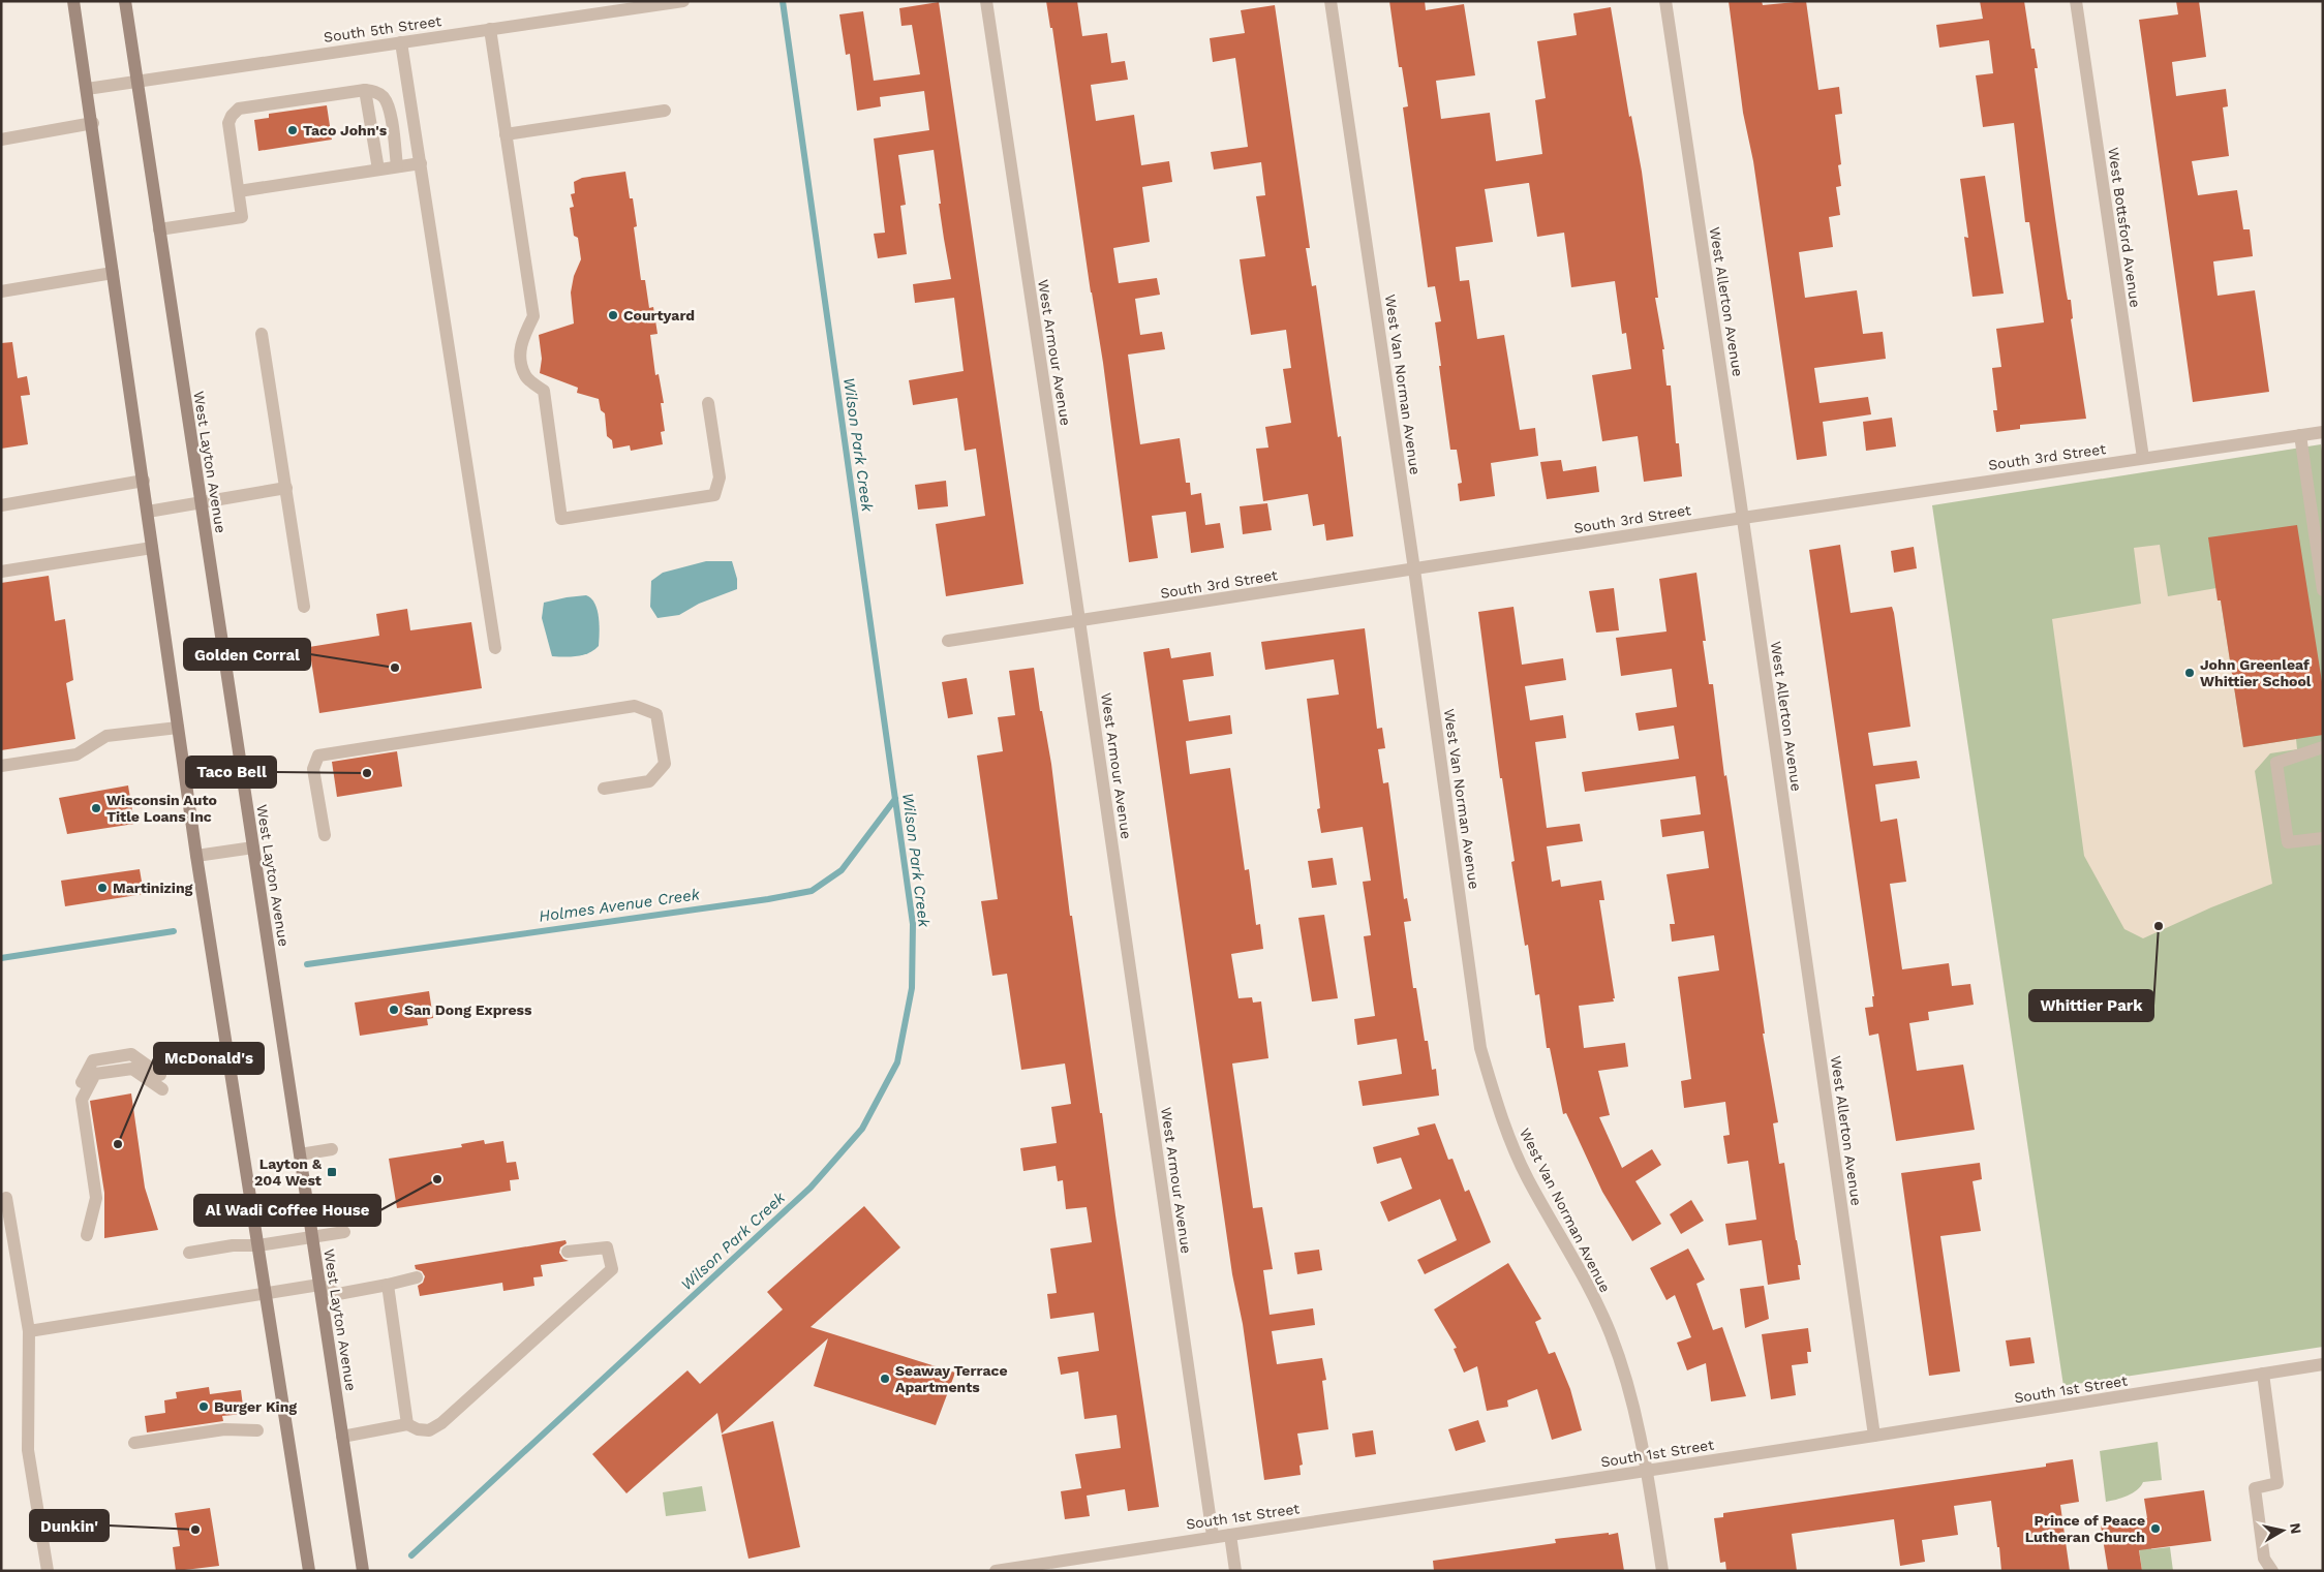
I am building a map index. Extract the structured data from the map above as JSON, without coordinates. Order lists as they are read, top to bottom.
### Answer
{
  "streets": {
    "main road": ["West Layton Avenue"],
    "street": [
      "South 5th Street",
      "West Bottsford Avenue",
      "West Allerton Avenue",
      "West Armour Avenue",
      "West Van Norman Avenue",
      "South 3rd Street",
      "South 1st Street"
    ]
  },
  "crossings": [
    ["South 5th Street", "West Layton Avenue"],
    ["West Bottsford Avenue", "South 3rd Street"],
    ["West Allerton Avenue", "South 3rd Street"],
    ["West Allerton Avenue", "South 1st Street"],
    ["West Armour Avenue", "South 3rd Street"],
    ["West Armour Avenue", "South 1st Street"],
    ["West Van Norman Avenue", "South 3rd Street"],
    ["West Van Norman Avenue", "South 1st Street"]
  ],
  "water": ["Wilson Park Creek", "Holmes Avenue Creek"],
  "places": {
    "other": [
      "Taco John's",
      "Courtyard",
      "Golden Corral",
      "John Greenleaf Whittier School",
      "Taco Bell",
      "Wisconsin Auto Title Loans Inc",
      "Martinizing",
      "Whittier Park",
      "San Dong Express",
      "McDonald's",
      "Al Wadi Coffee House",
      "Seaway Terrace Apartments",
      "Burger King",
      "Prince of Peace Lutheran Church",
      "Dunkin'"
    ],
    "transit": ["Layton & 204 West"]
  },
  "north": "right"
}
